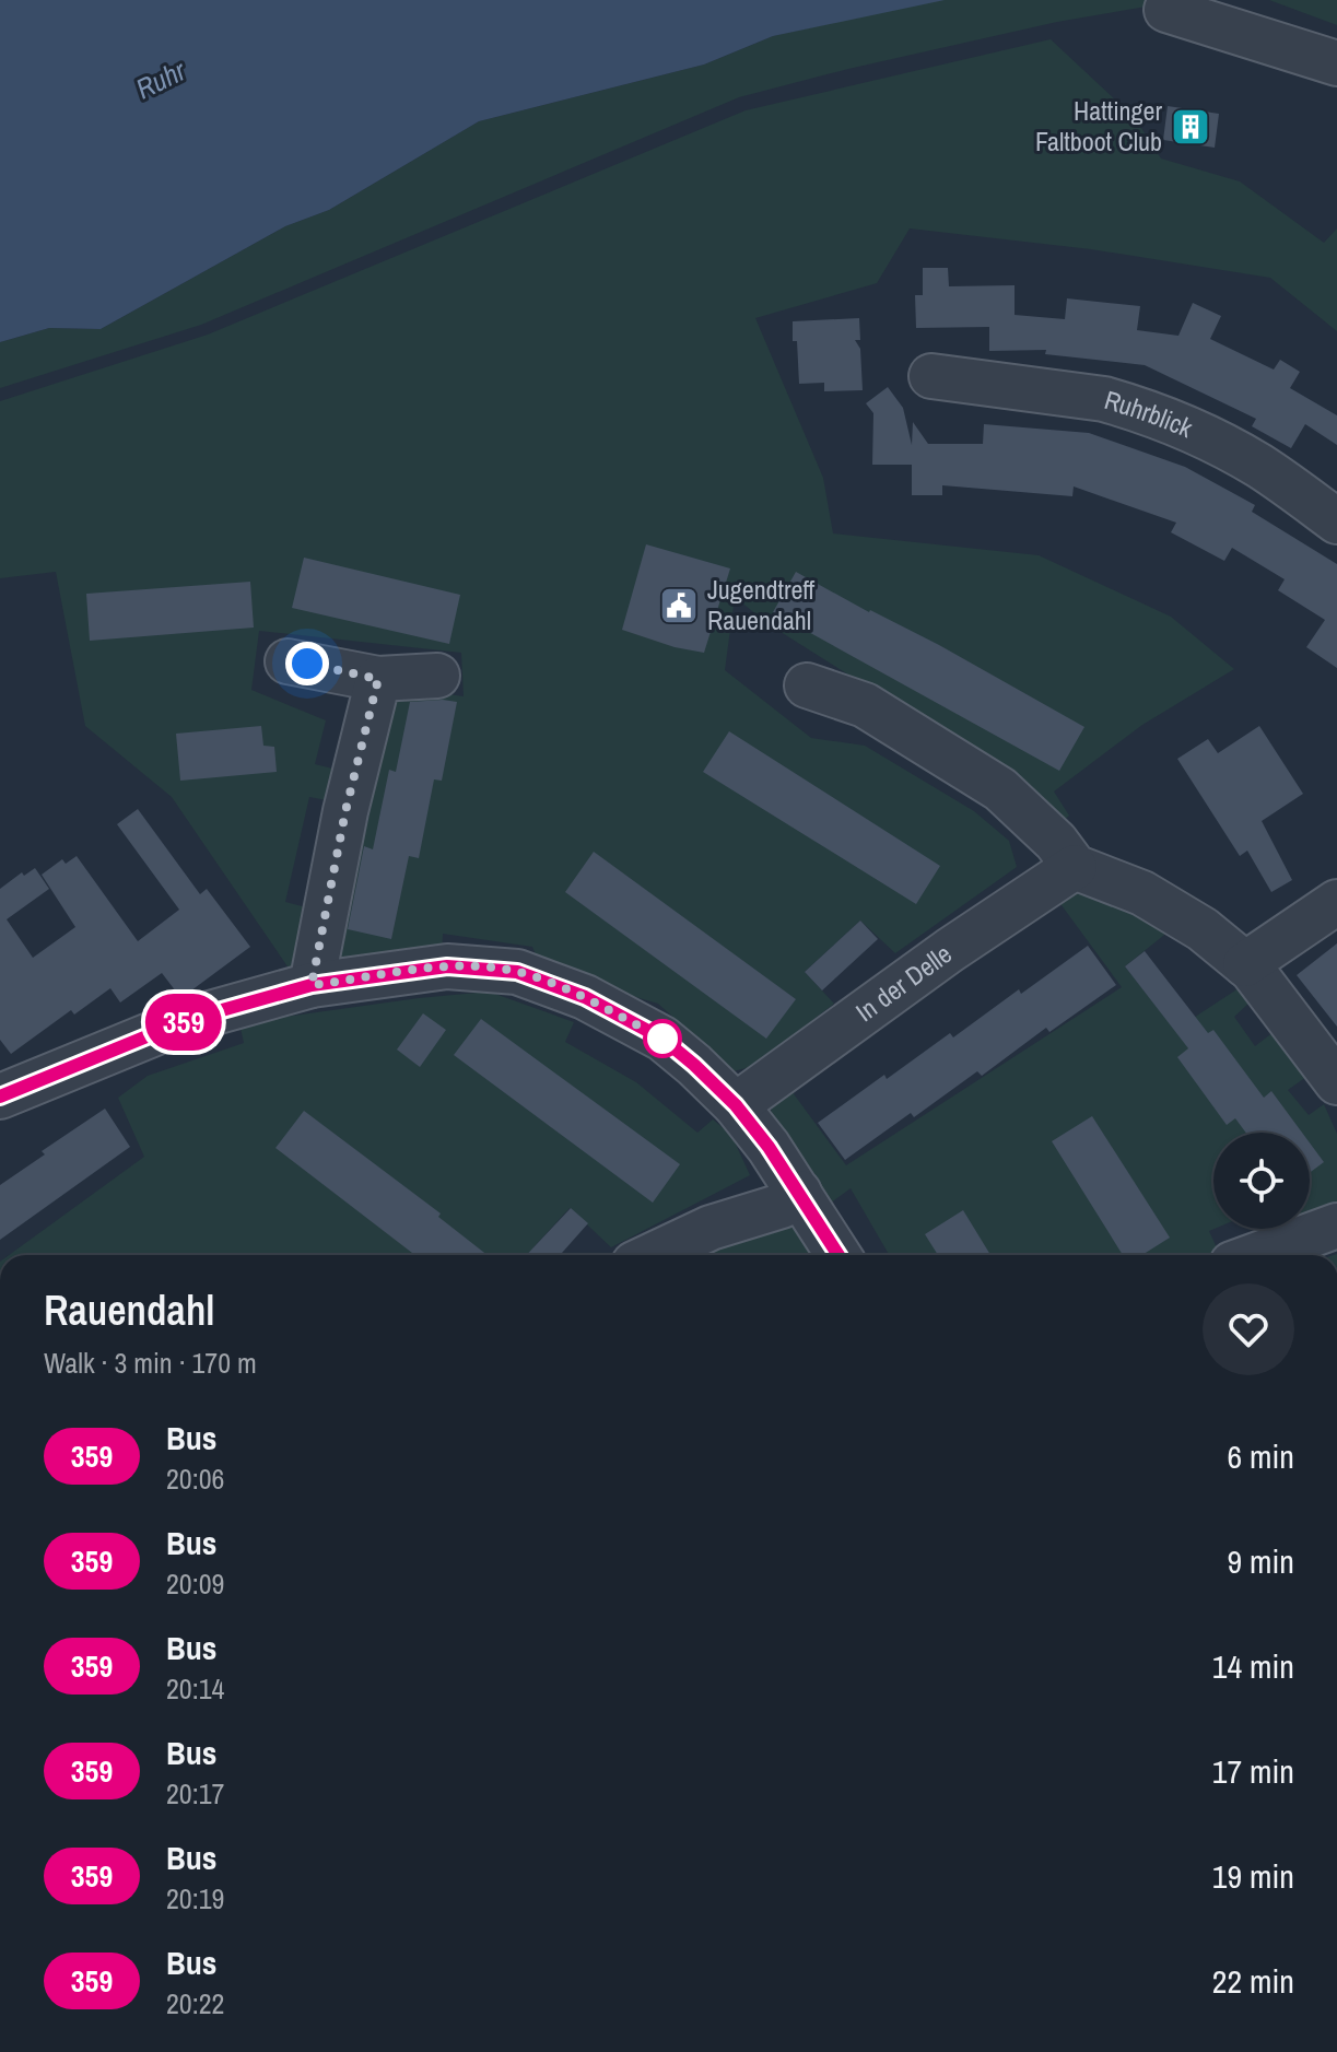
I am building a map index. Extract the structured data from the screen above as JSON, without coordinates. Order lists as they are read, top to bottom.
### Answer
{
  "streets": {
    "street": ["Ruhrblick", "In der Delle"]
  },
  "water": ["Ruhr"],
  "places": {
    "building": ["Hattinger Faltboot Club"],
    "public building": ["Jugendtreff Rauendahl"]
  },
  "lines": ["bus line 359"],
  "page": {
    "on_map": "359",
    "heading": ["Rauendahl", "Walk · 3 min · 170 m"],
    "list": [
      {
        "mark": "359",
        "name": "Bus",
        "note": "20:06",
        "value": "6 min"
      },
      {
        "mark": "359",
        "name": "Bus",
        "note": "20:09",
        "value": "9 min"
      },
      {
        "mark": "359",
        "name": "Bus",
        "note": "20:14",
        "value": "14 min"
      },
      {
        "mark": "359",
        "name": "Bus",
        "note": "20:17",
        "value": "17 min"
      },
      {
        "mark": "359",
        "name": "Bus",
        "note": "20:19",
        "value": "19 min"
      },
      {
        "mark": "359",
        "name": "Bus",
        "note": "20:22",
        "value": "22 min"
      }
    ]
  }
}
